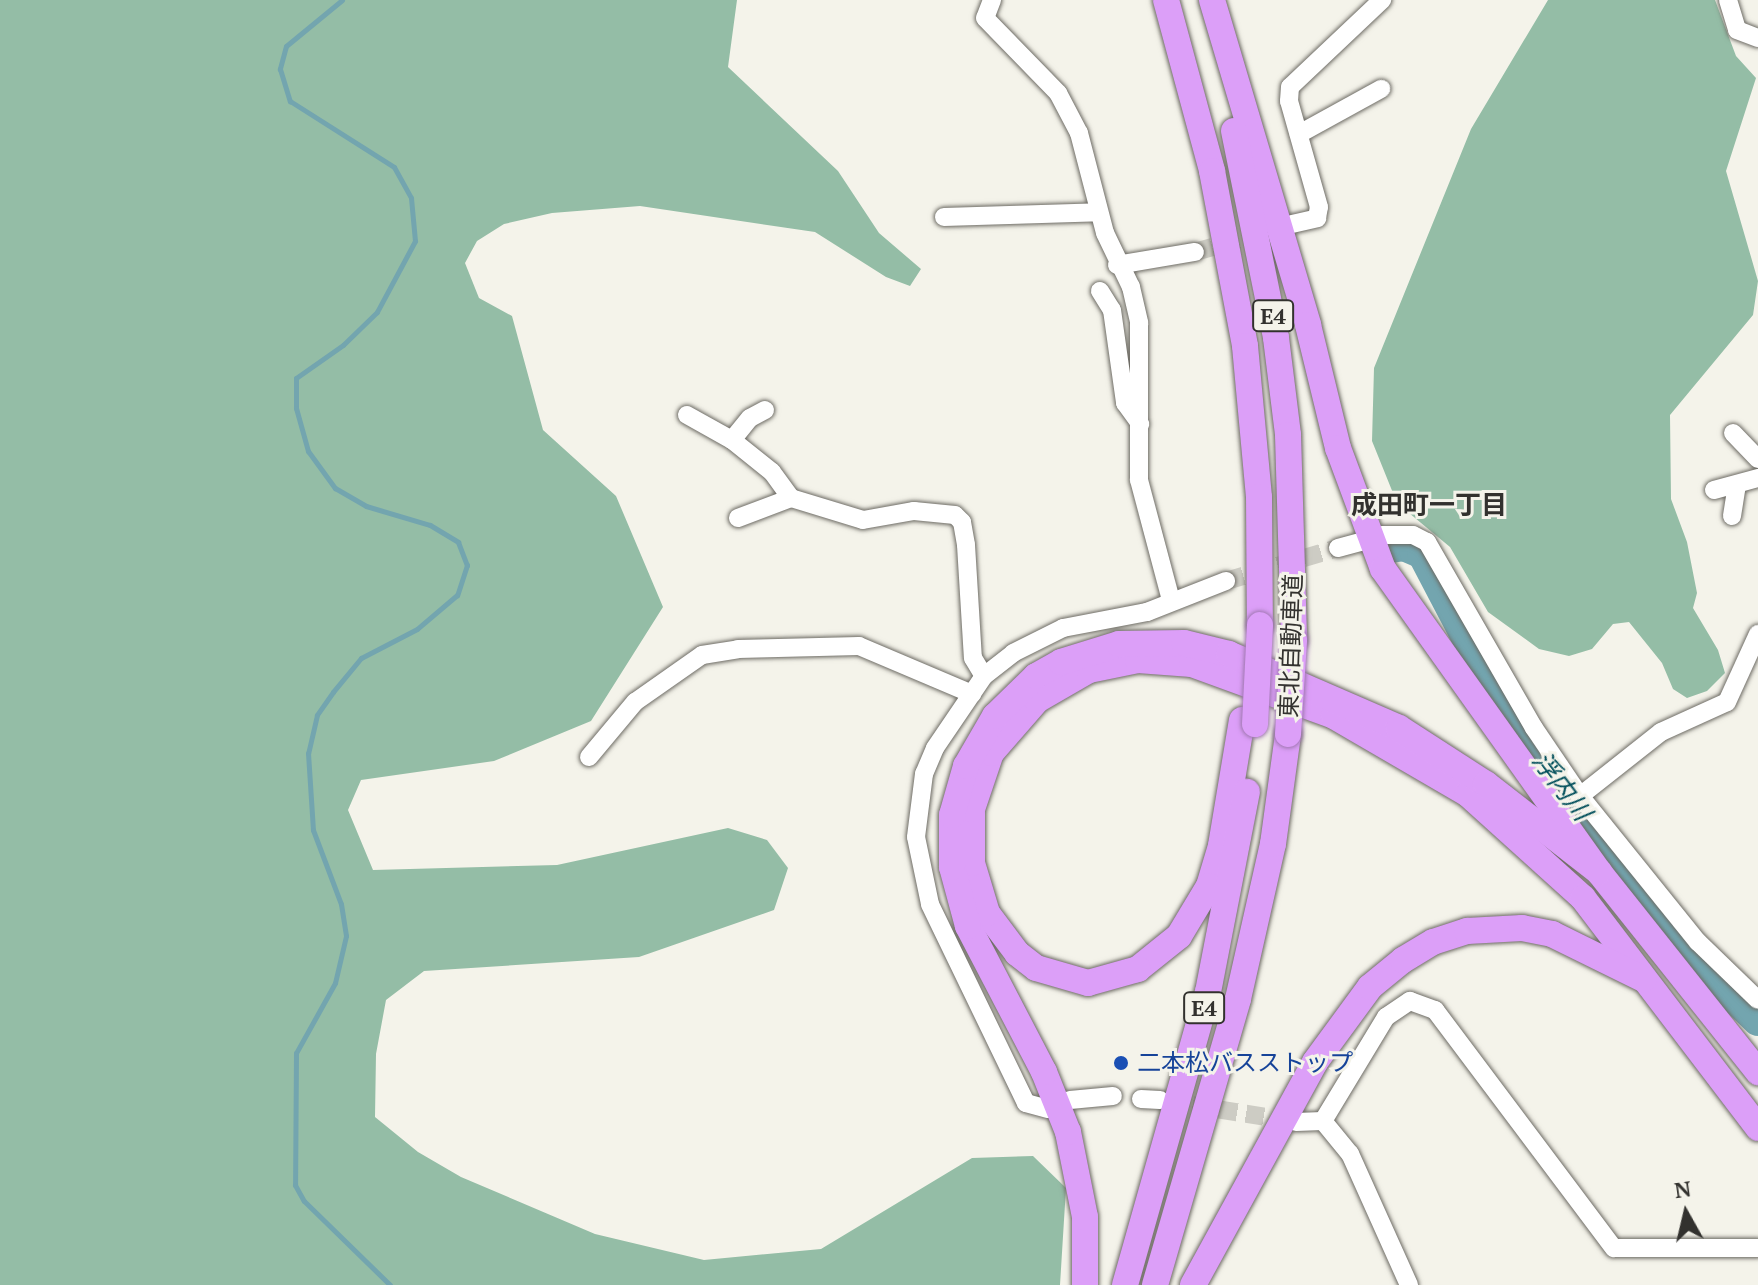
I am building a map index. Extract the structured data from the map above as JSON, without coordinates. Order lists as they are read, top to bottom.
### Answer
{
  "streets": {
    "highway": ["E4", "東北自動車道"]
  },
  "districts": ["成田町一丁目"],
  "water": ["浮内川"],
  "places": ["二本松バスストップ"],
  "north": "top"
}
